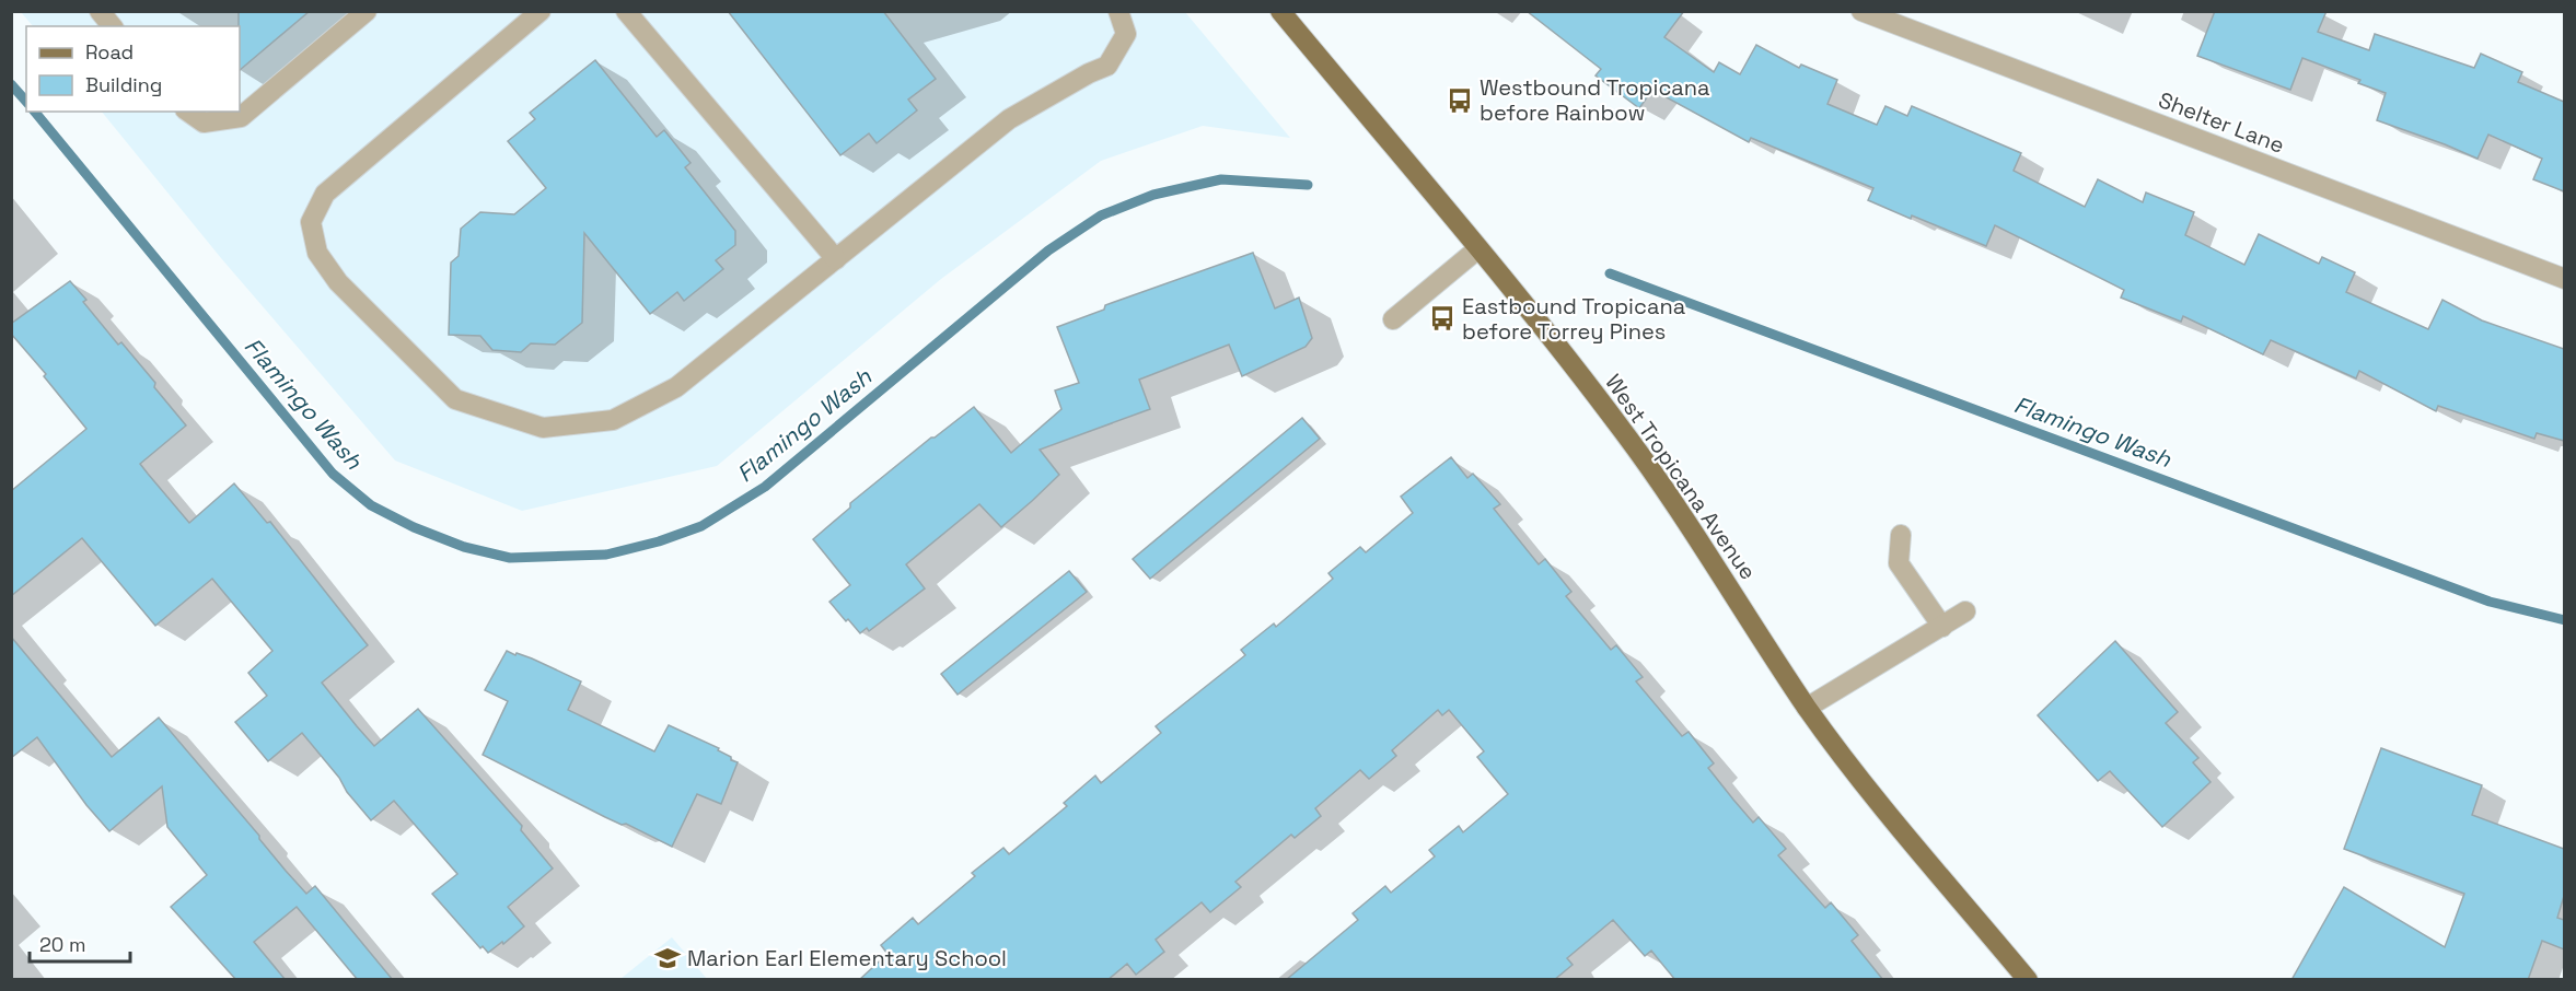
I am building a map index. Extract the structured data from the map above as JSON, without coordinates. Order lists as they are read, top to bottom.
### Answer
{
  "streets": {
    "main road": ["West Tropicana Avenue"],
    "street": ["Shelter Lane"]
  },
  "water": ["Flamingo Wash"],
  "places": {
    "bus stop": ["Westbound Tropicana before Rainbow", "Eastbound Tropicana before Torrey Pines"],
    "school or university": ["Marion Earl Elementary School"]
  },
  "legend": ["Road", "Building"],
  "scale_bar": "20 m"
}
